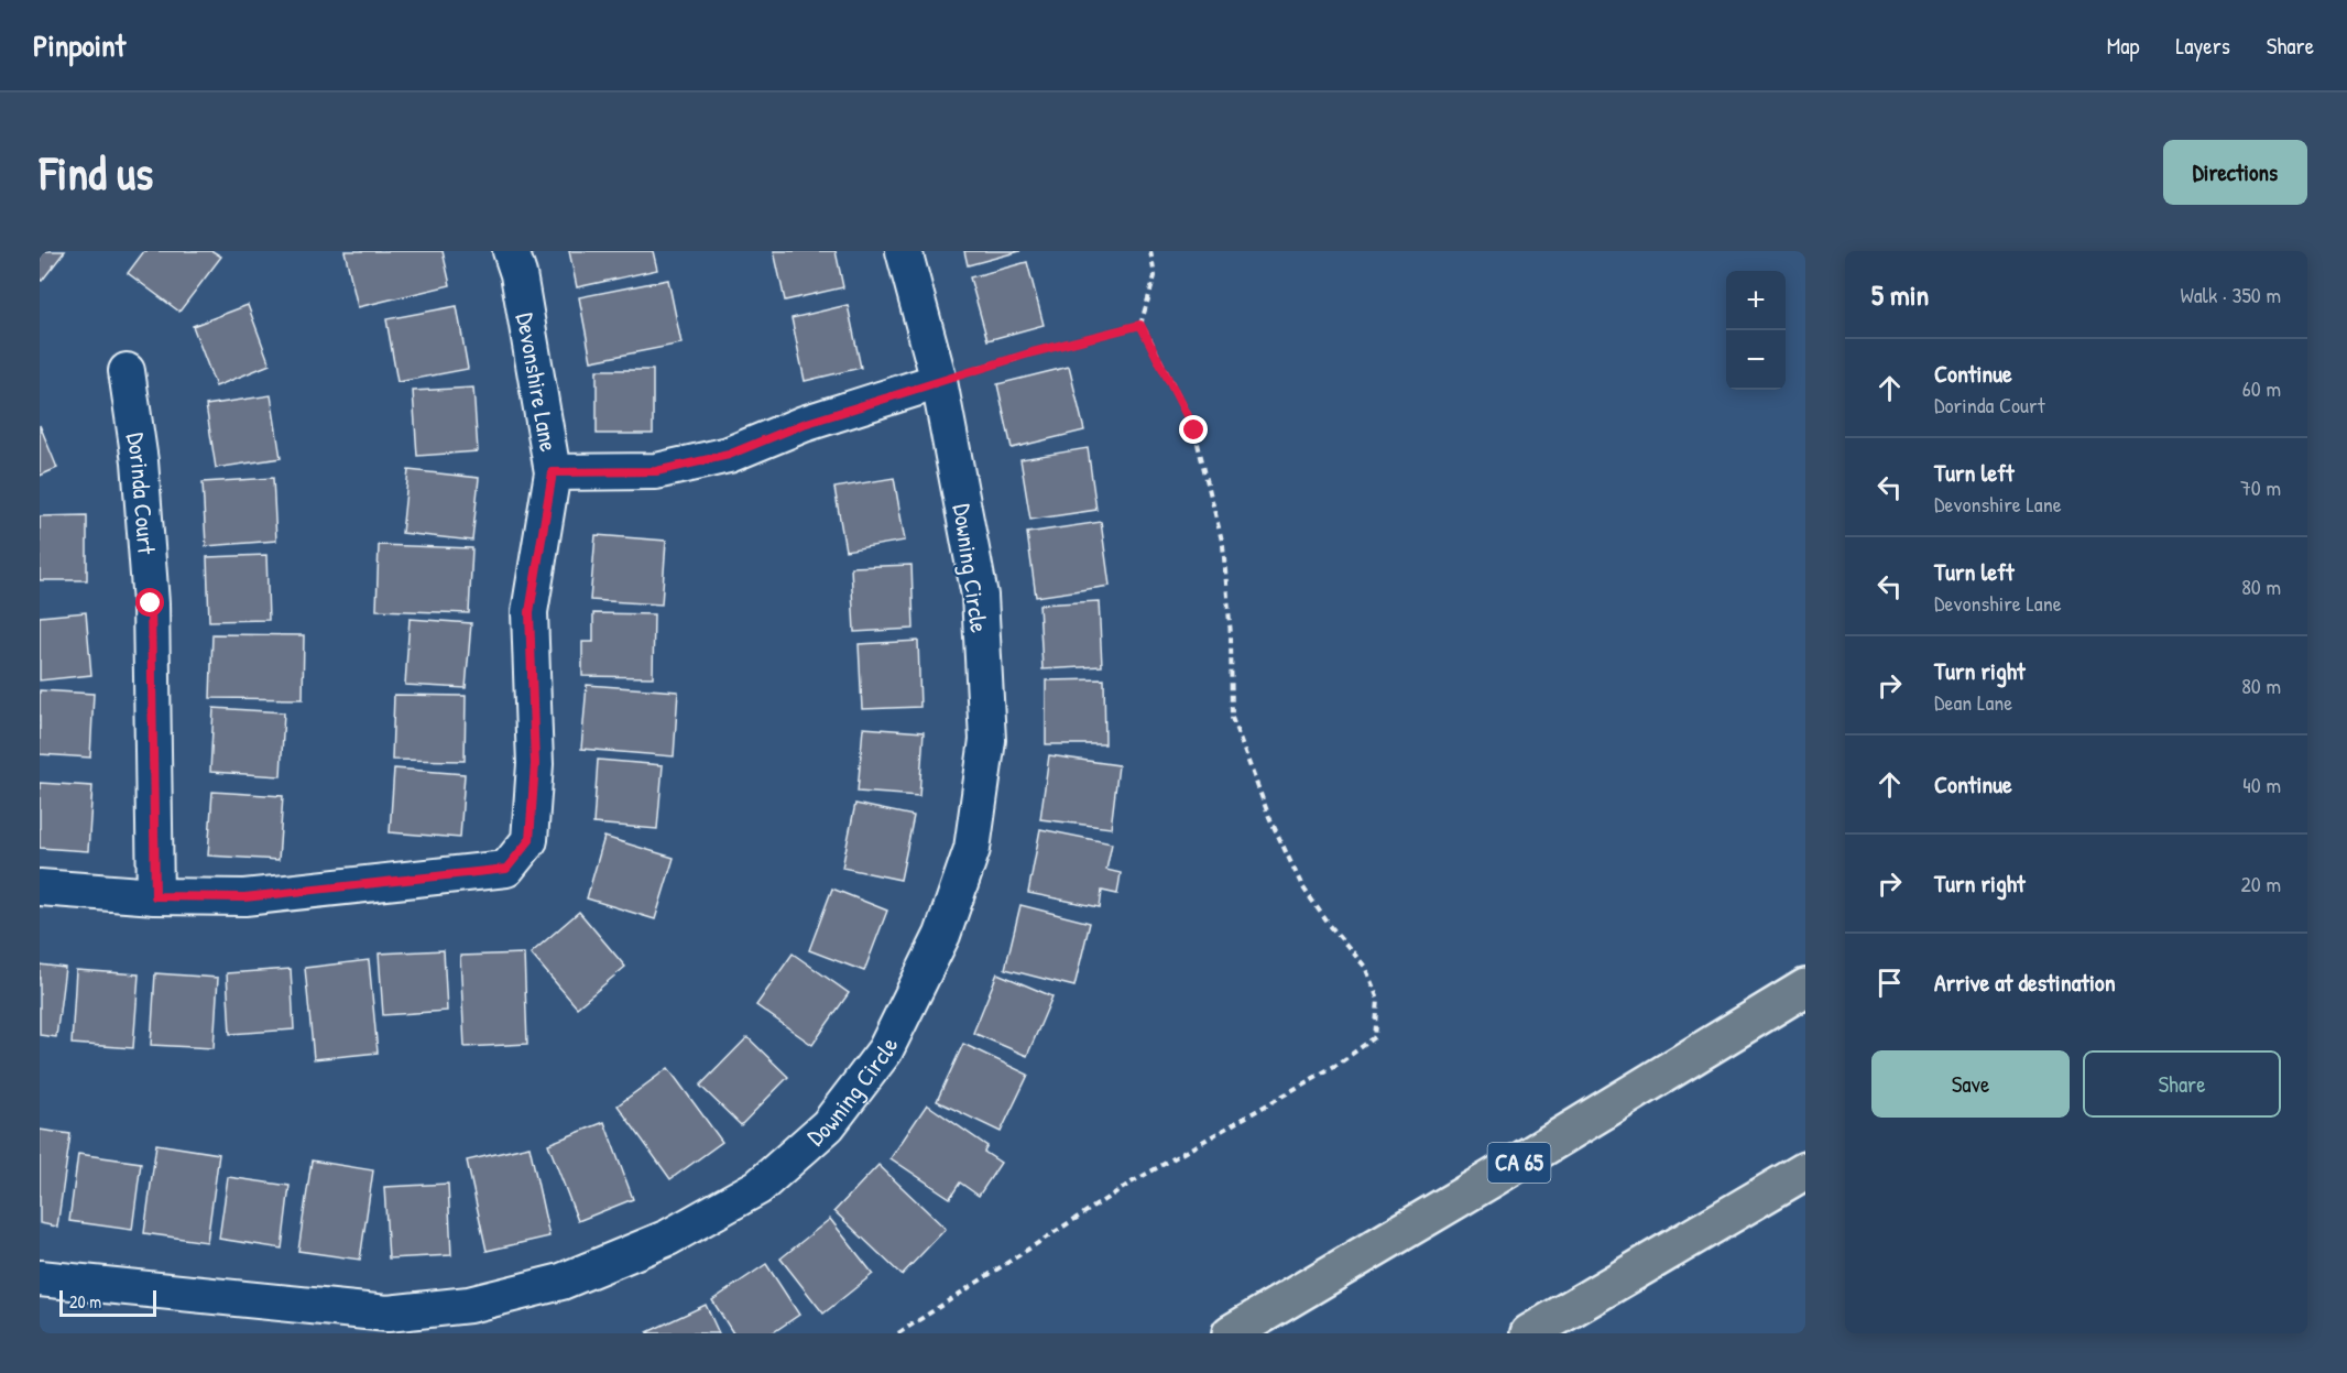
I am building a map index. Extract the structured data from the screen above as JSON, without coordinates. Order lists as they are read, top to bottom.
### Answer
{
  "streets": {
    "highway": ["CA 65"],
    "street": ["Devonshire Lane", "Dorinda Court", "Downing Circle"]
  },
  "crossings": [
    ["Devonshire Lane", "Dorinda Court"]
  ],
  "scale_bar": "20 m",
  "page": {
    "header": "Pinpoint",
    "nav": ["Map", "Layers", "Share"],
    "buttons": [
      "Directions",
      ["Save", "Share"]
    ],
    "title": "Find us",
    "heading": ["5 min", "Walk · 350 m"],
    "map_buttons": ["+", "−"],
    "list": [
      ["Continue", "Dorinda Court", "60 m"],
      ["Turn left", "Devonshire Lane", "70 m"],
      ["Turn left", "Devonshire Lane", "80 m"],
      ["Turn right", "Dean Lane", "80 m"],
      ["Continue", "40 m"],
      ["Turn right", "20 m"],
      "Arrive at destination"
    ],
    "scale": "20 m"
  }
}
